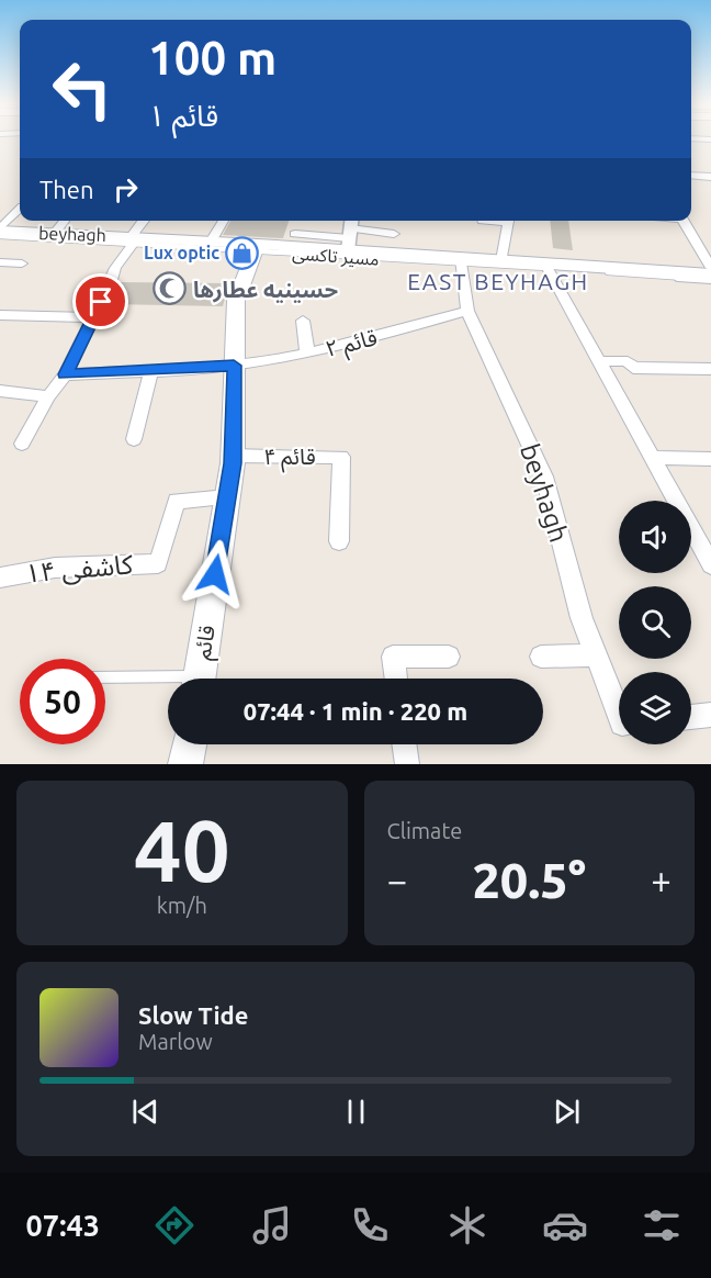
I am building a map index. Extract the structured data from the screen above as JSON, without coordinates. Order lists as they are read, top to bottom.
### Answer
{
  "streets": {
    "main road": ["beyhagh", "قائم"],
    "street": ["قائم ۲", "قائم ۴", "کاشفی ۱۴"],
    "lane": ["مسیر تاکسی"]
  },
  "crossings": [
    ["beyhagh", "مسیر تاکسی"],
    ["beyhagh", "قائم ۲"],
    ["beyhagh", "قائم"],
    ["مسیر تاکسی", "قائم"],
    ["قائم ۲", "قائم"],
    ["قائم ۴", "قائم"],
    ["کاشفی ۱۴", "قائم"]
  ],
  "districts": ["EAST BEYHAGH"],
  "places": {
    "shop": ["Lux optic"],
    "mosque": ["حسینیه عطارها"]
  },
  "page": {
    "turn": ["100 m", "قائم ۱"],
    "then": "Then",
    "limit": "50",
    "trip": "07:44 · 1 min · 220 m",
    "tile": [
      ["40", "km/h"],
      "Climate"
    ],
    "heat": ["−", "20.5°", "+"],
    "song": ["Slow Tide", "Marlow"],
    "tabs": "07:43"
  }
}
